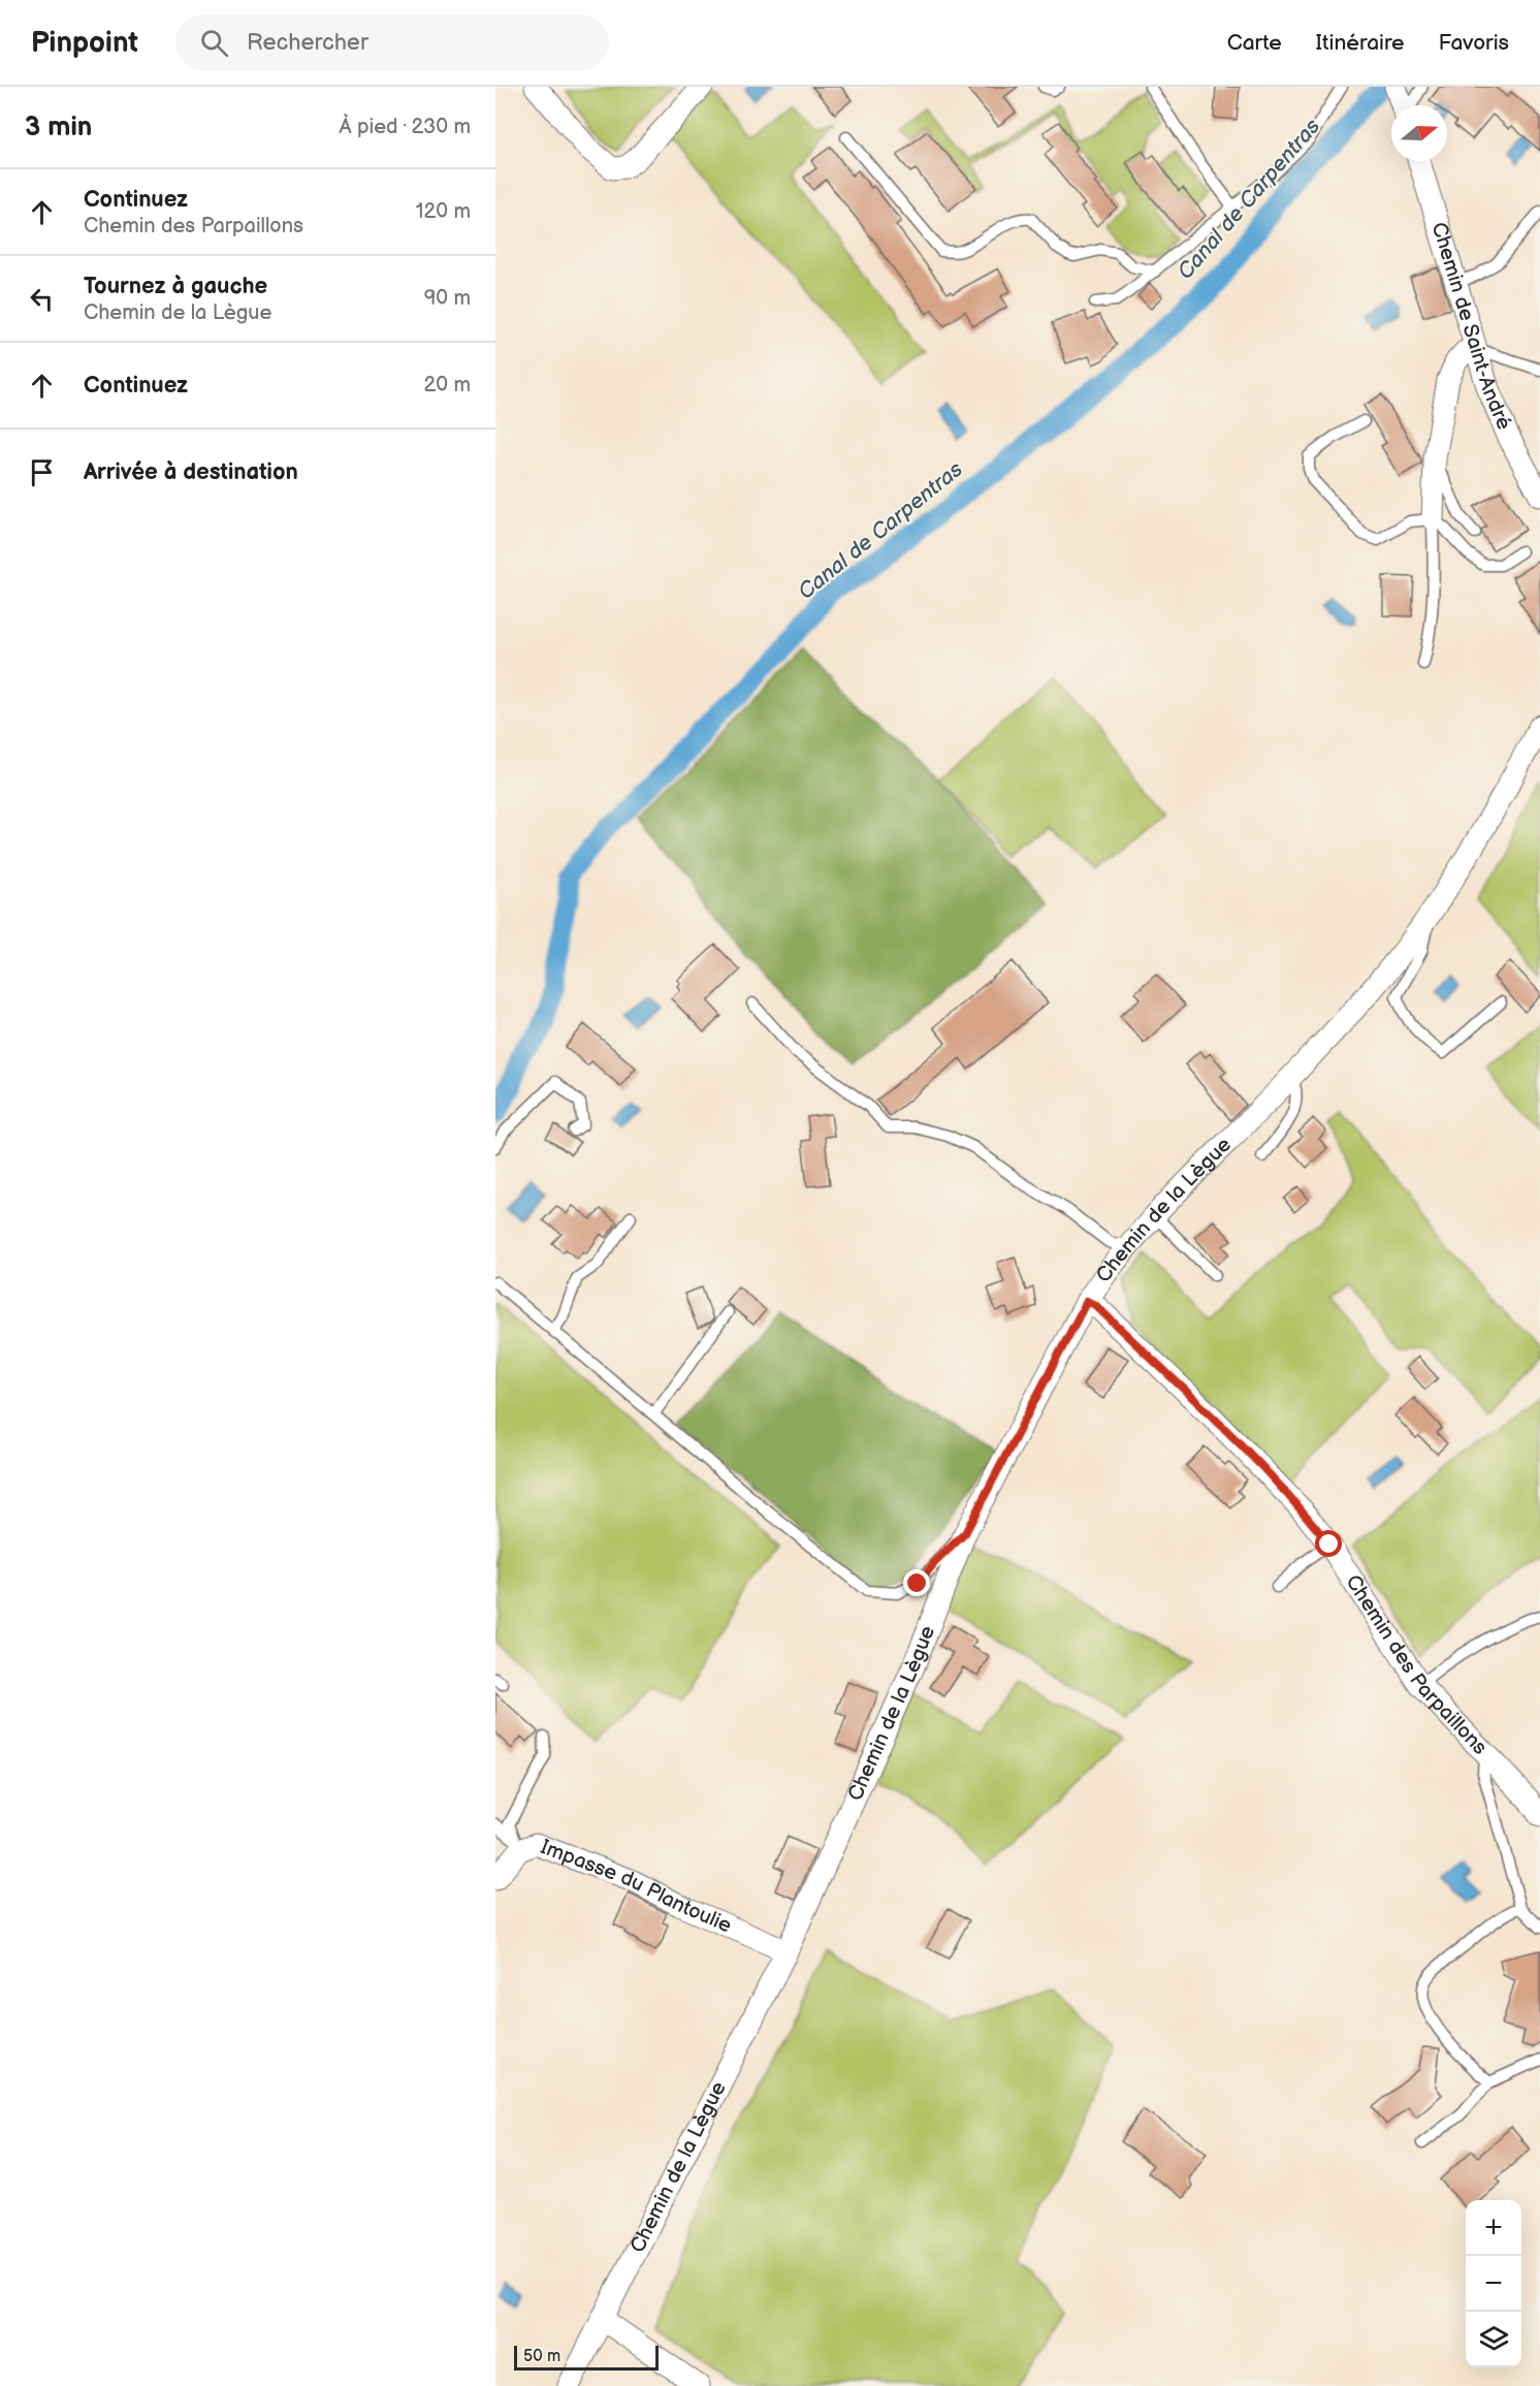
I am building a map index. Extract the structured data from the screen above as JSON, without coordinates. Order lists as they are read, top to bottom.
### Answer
{
  "streets": {
    "street": [
      "Chemin de Saint-André",
      "Chemin de la Lègue",
      "Chemin des Parpaillons",
      "Impasse du Plantoulie"
    ]
  },
  "crossings": [
    ["Chemin de la Lègue", "Chemin des Parpaillons"],
    ["Chemin de la Lègue", "Impasse du Plantoulie"]
  ],
  "water": ["Canal de Carpentras"],
  "scale_bar": "50 m",
  "north": "right",
  "page": {
    "header": "Pinpoint",
    "search": "Rechercher",
    "nav": ["Carte", "Itinéraire", "Favoris"],
    "heading": ["3 min", "À pied · 230 m"],
    "list": [
      ["Continuez", "Chemin des Parpaillons", "120 m"],
      ["Tournez à gauche", "Chemin de la Lègue", "90 m"],
      ["Continuez", "20 m"],
      "Arrivée à destination"
    ],
    "map_buttons": ["+", "−"],
    "scale": "50 m"
  }
}
